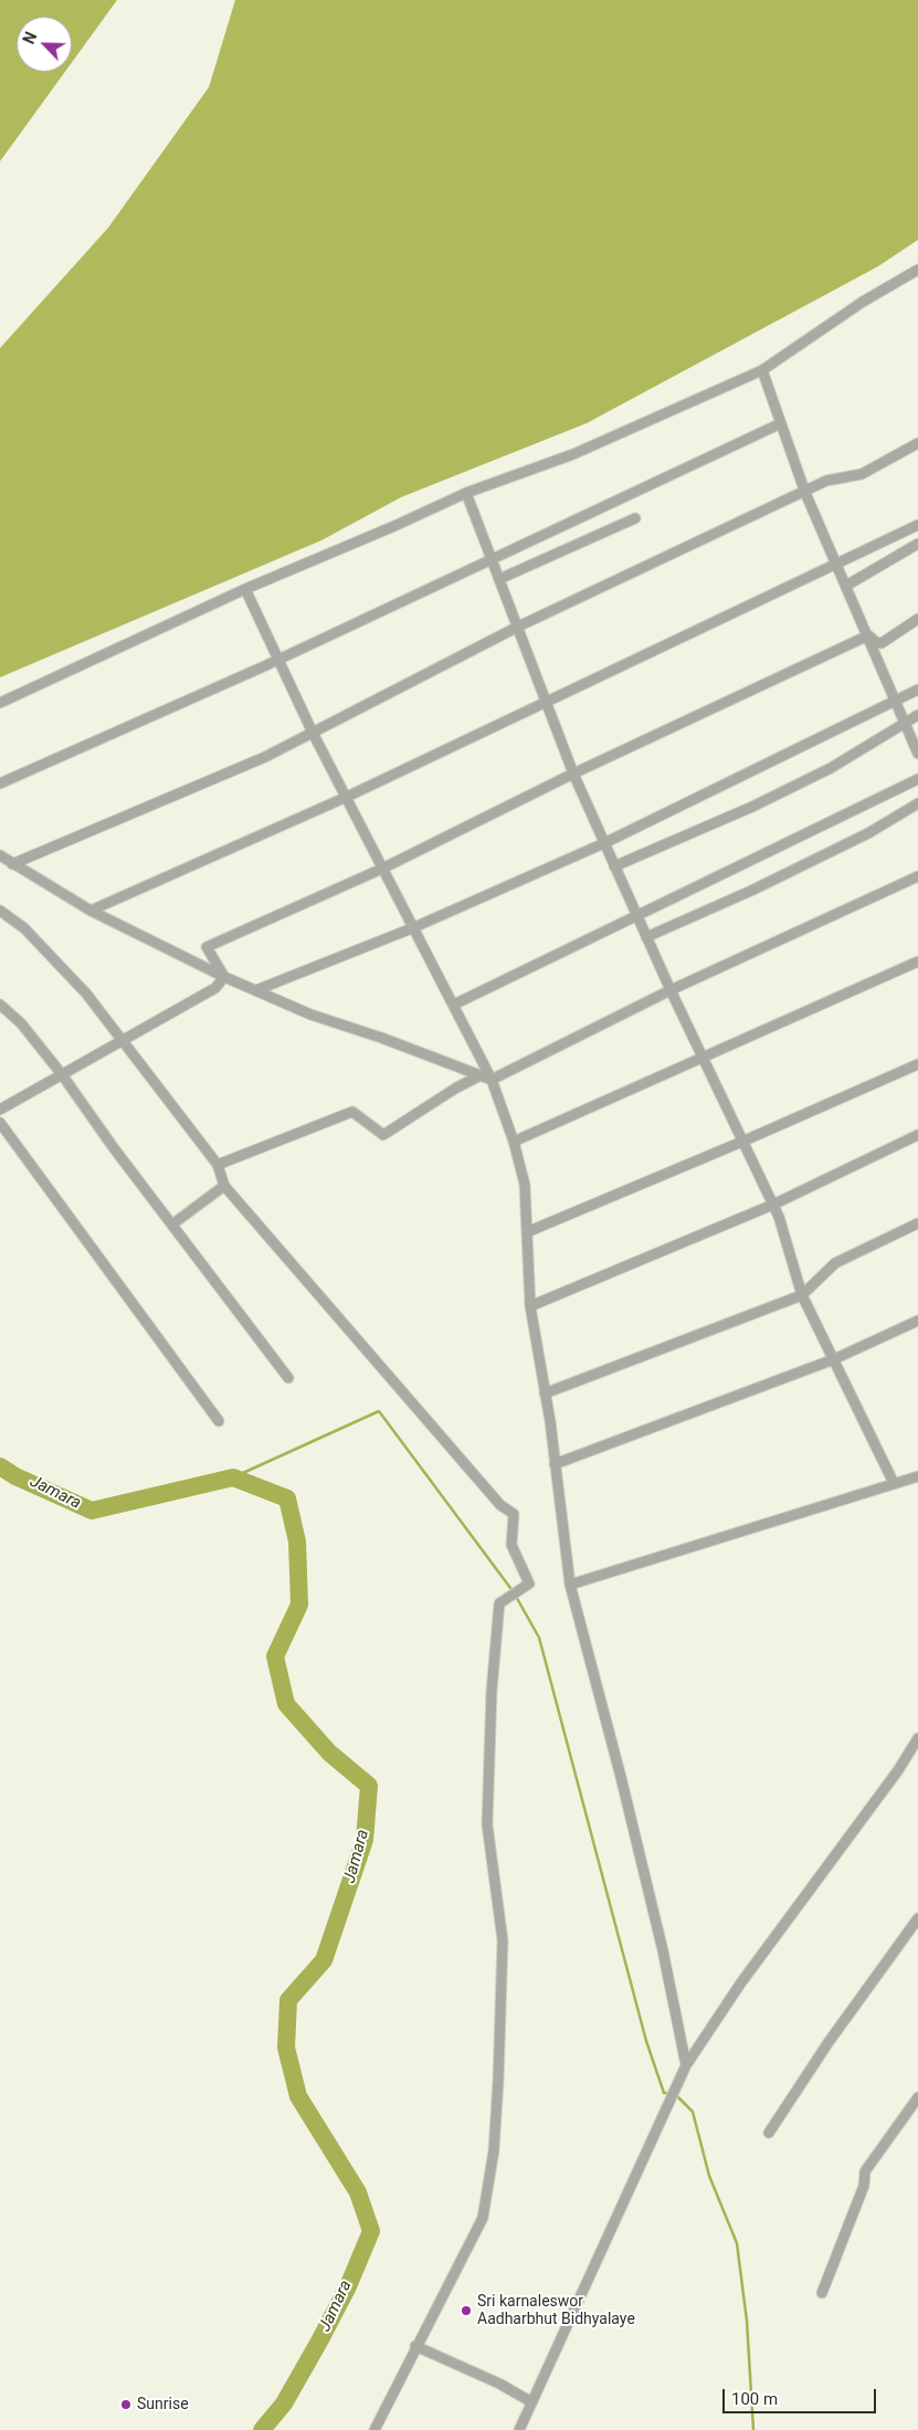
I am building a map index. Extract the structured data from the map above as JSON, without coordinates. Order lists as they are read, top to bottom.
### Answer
{
  "water": ["Jamara"],
  "places": ["Sri karnaleswor Aadharbhut Bidhyalaye", "Sunrise"],
  "scale_bar": "100 m",
  "north": "top left"
}
